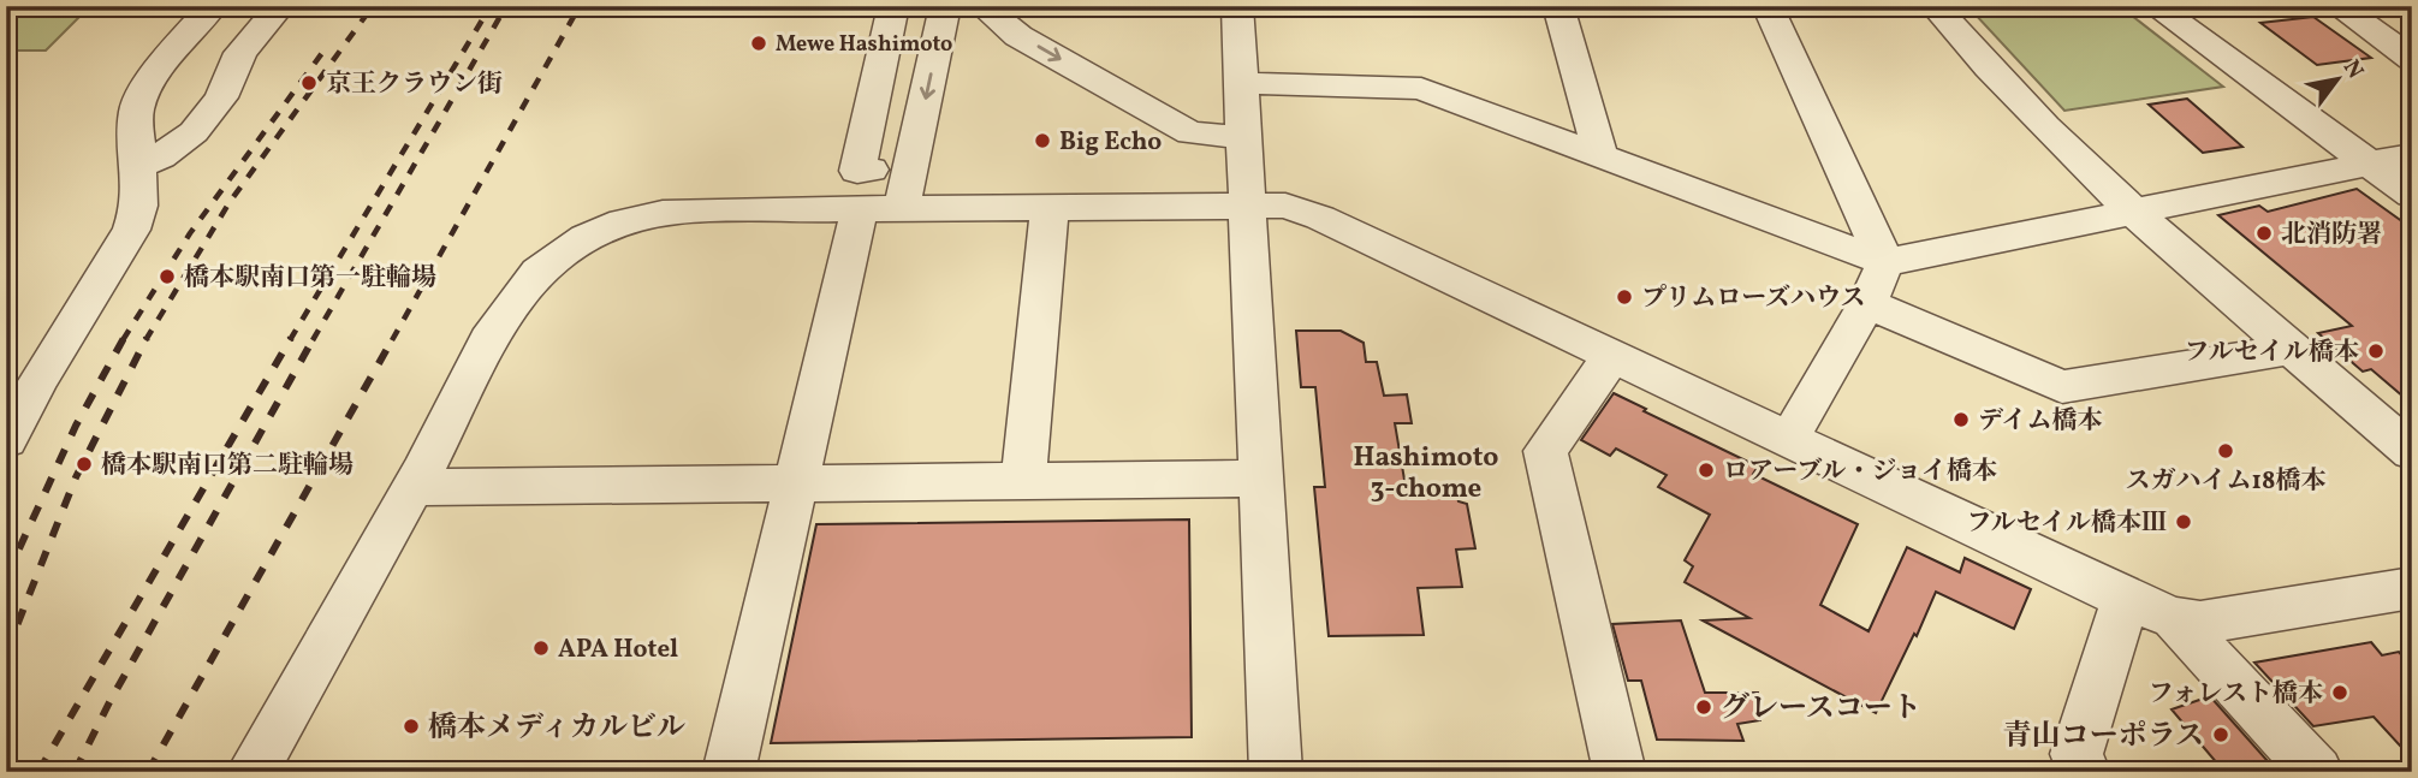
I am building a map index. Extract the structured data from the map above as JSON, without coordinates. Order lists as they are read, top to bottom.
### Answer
{
  "districts": ["Hashimoto 3-chome"],
  "places": [
    "Mewe Hashimoto",
    "京王クラウン街",
    "Big Echo",
    "北消防署",
    "橋本駅南口第一駐輪場",
    "プリムローズハウス",
    "フルセイル橋本",
    "デイム橋本",
    "スガハイム18橋本",
    "橋本駅南口第二駐輪場",
    "ロアーブル・ジョイ橋本",
    "フルセイル橋本Ⅲ",
    "APA Hotel",
    "フォレスト橋本",
    "グレースコート",
    "橋本メディカルビル",
    "青山コーポラス"
  ],
  "north": "top right"
}
